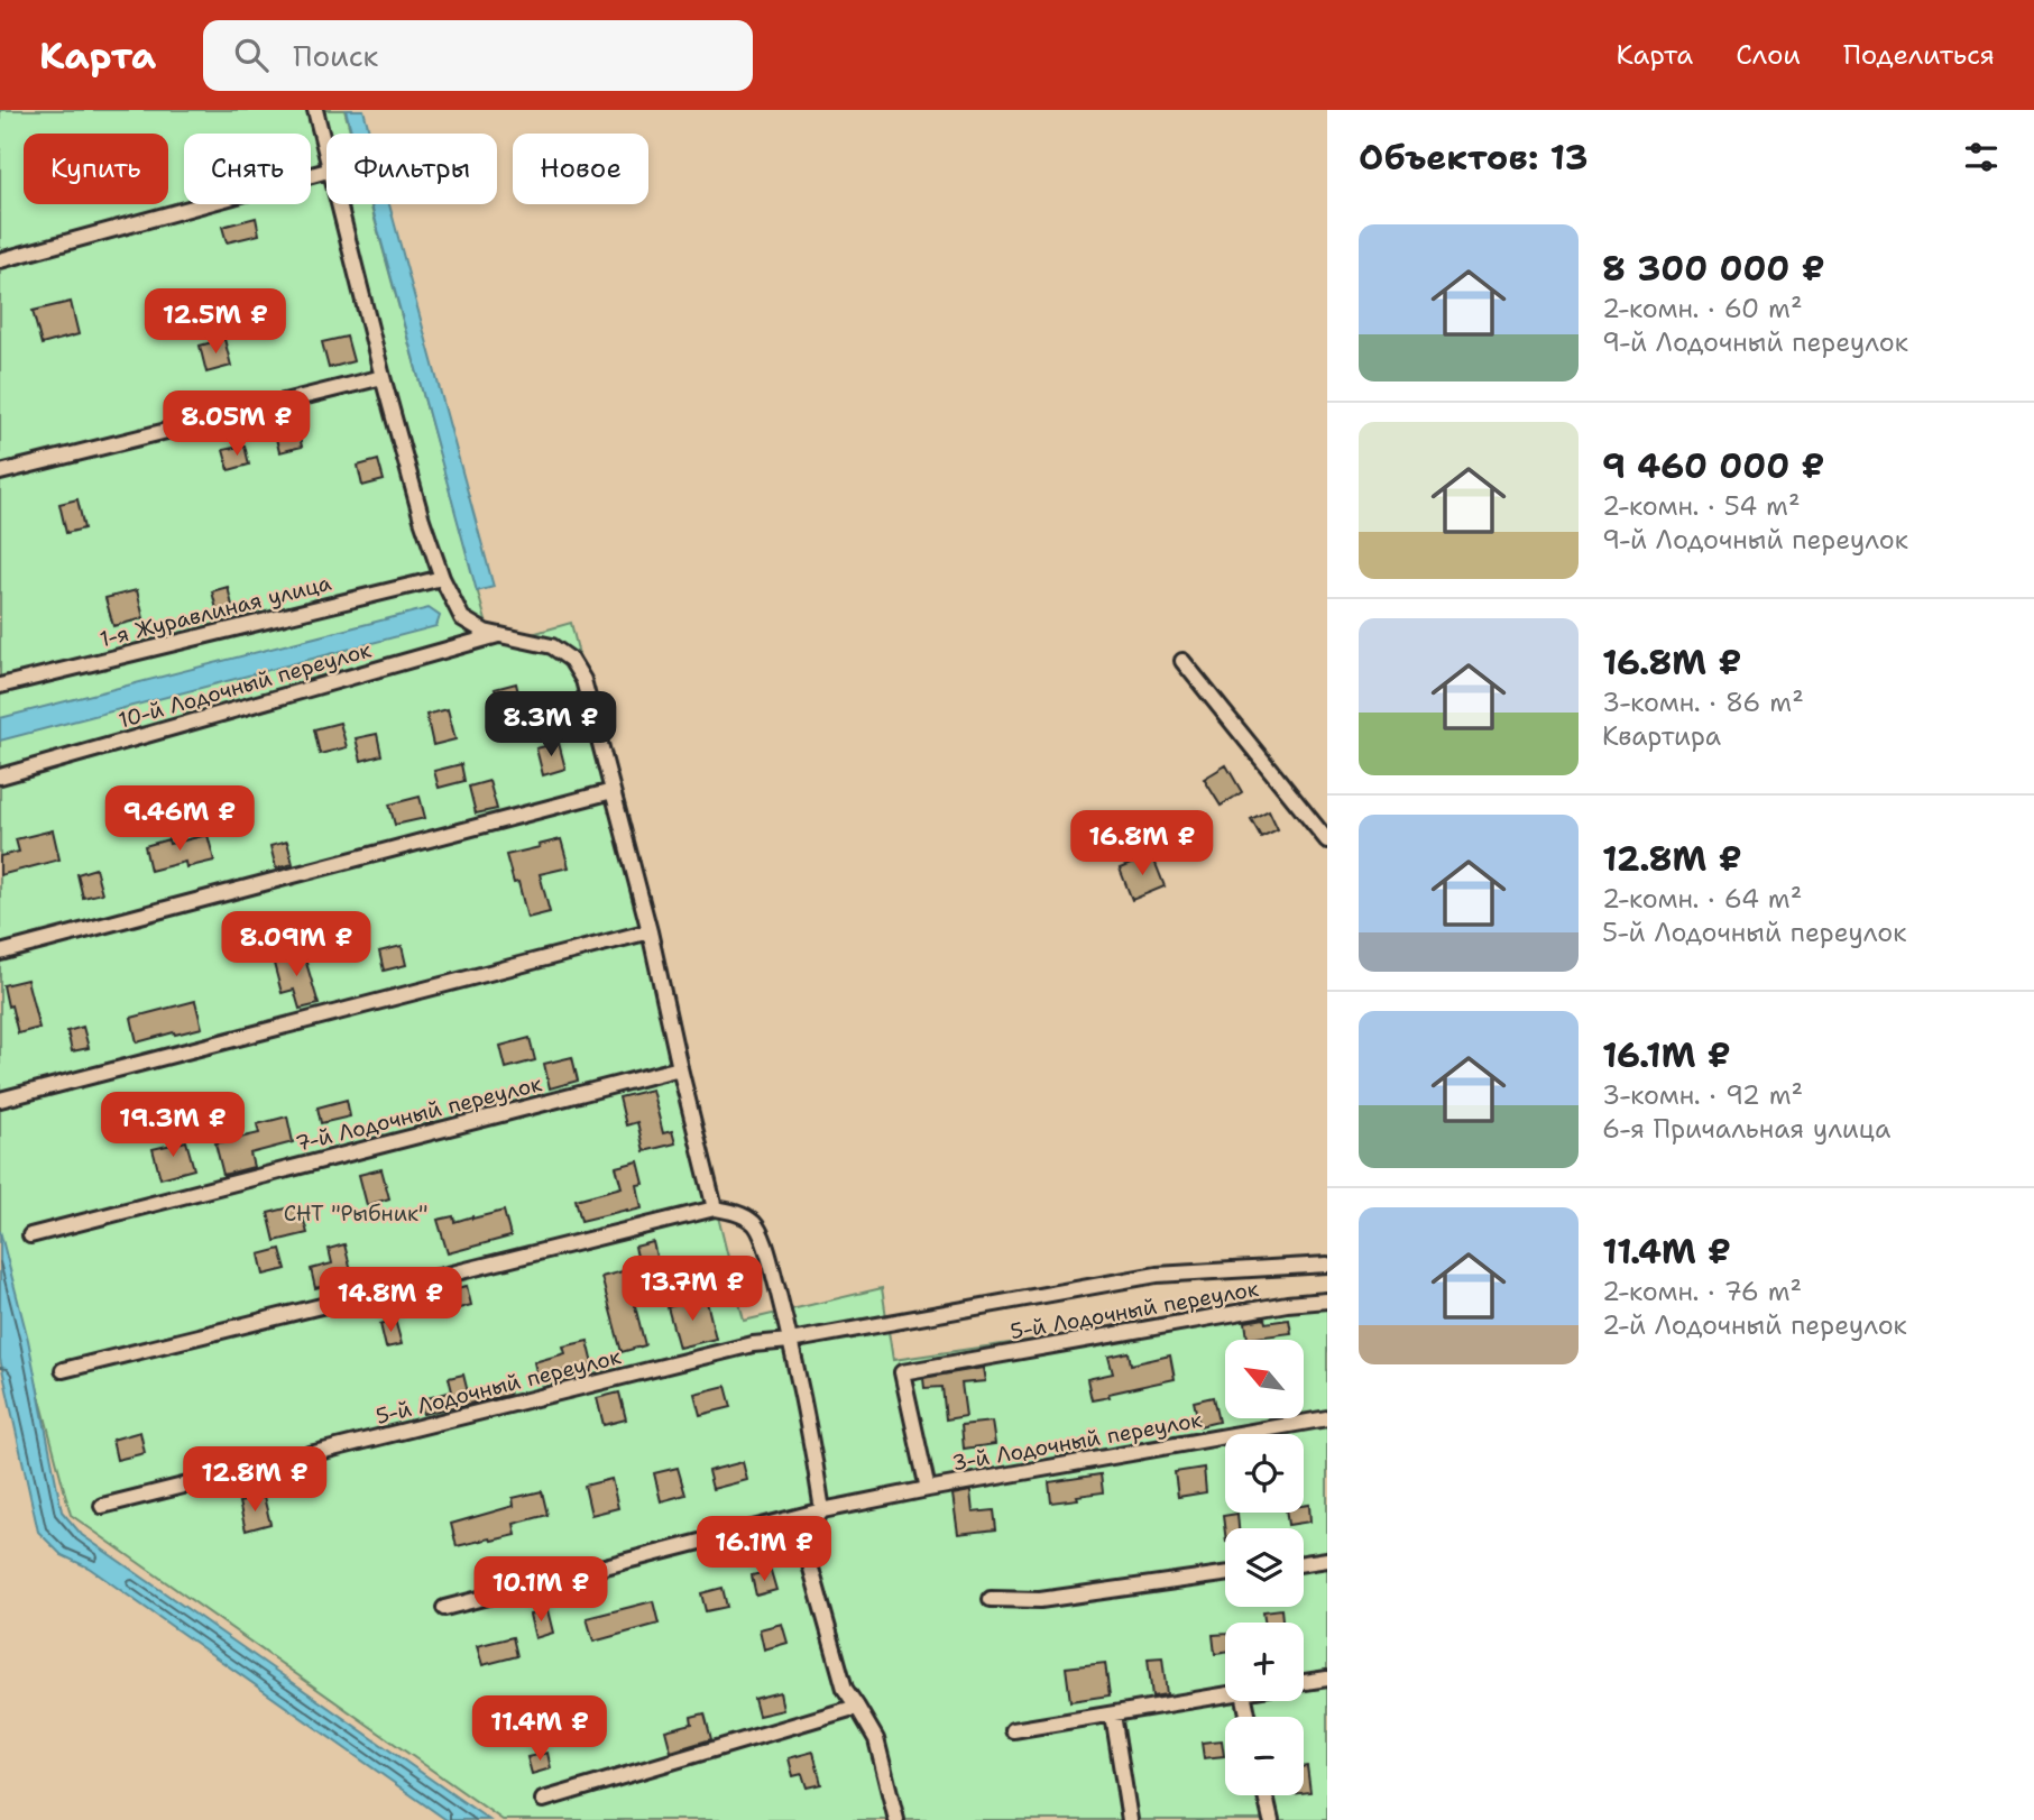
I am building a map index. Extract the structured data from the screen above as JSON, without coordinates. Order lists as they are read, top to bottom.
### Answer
{
  "streets": {
    "street": [
      "1-я Журавлиная улица",
      "10-й Лодочный переулок",
      "7-й Лодочный переулок",
      "5-й Лодочный переулок",
      "3-й Лодочный переулок"
    ]
  },
  "crossings": [
    ["5-й Лодочный переулок", "3-й Лодочный переулок"]
  ],
  "parks": ["СНТ \"Рыбник\""],
  "north": "top left",
  "page": {
    "header": "Карта",
    "search": "Поиск",
    "nav": ["Карта", "Слои", "Поделиться"],
    "heading": "Объектов: 13",
    "chip": [
      "Купить",
      "Снять",
      "Фильтры",
      "Новое"
    ],
    "list": [
      {
        "name": "8 300 000 ₽",
        "note": "2-комн. · 60 m² · 9-й Лодочный переулок"
      },
      {
        "name": "9 460 000 ₽",
        "note": "2-комн. · 54 m² · 9-й Лодочный переулок"
      },
      {
        "name": "16.8M ₽",
        "note": "3-комн. · 86 m² · Квартира"
      },
      {
        "name": "12.8M ₽",
        "note": "2-комн. · 64 m² · 5-й Лодочный переулок"
      },
      {
        "name": "16.1M ₽",
        "note": "3-комн. · 92 m² · 6-я Причальная улица"
      },
      {
        "name": "11.4M ₽",
        "note": "2-комн. · 76 m² · 2-й Лодочный переулок"
      }
    ],
    "price": [
      "12.5M ₽",
      "8.05M ₽",
      "8.3M ₽",
      "9.46M ₽",
      "16.8M ₽",
      "8.09M ₽",
      "19.3M ₽",
      "13.7M ₽",
      "14.8M ₽",
      "12.8M ₽",
      "16.1M ₽",
      "10.1M ₽",
      "11.4M ₽"
    ],
    "map_buttons": ["+", "−"]
  }
}
